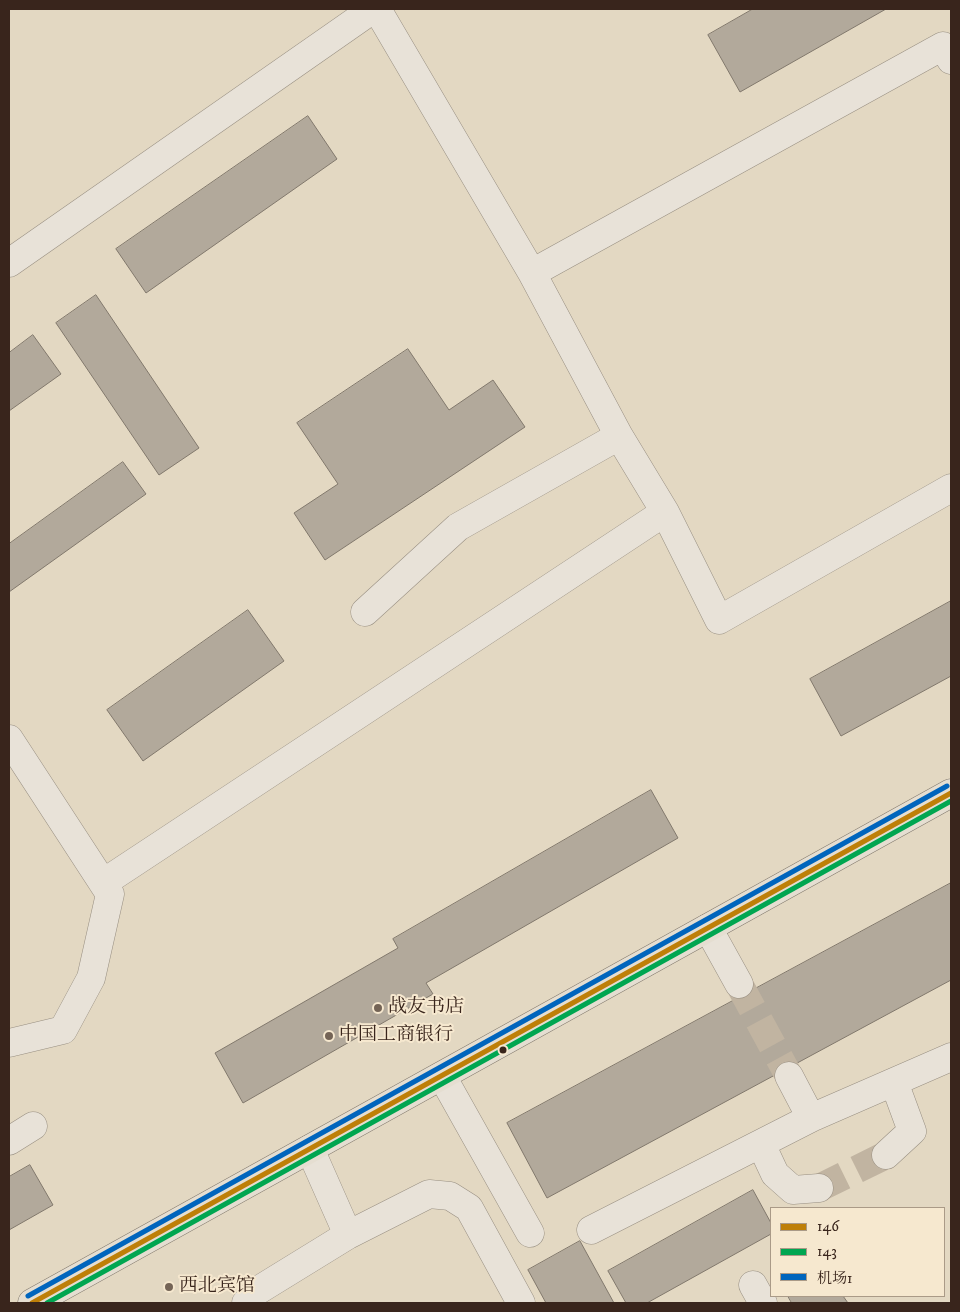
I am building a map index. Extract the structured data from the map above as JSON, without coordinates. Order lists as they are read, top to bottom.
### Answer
{
  "places": ["战友书店", "中国工商银行", "西北宾馆"],
  "lines": ["transit line 机场1", "transit line 146", "transit line 143"],
  "legend": ["146", "143", "机场1"]
}
